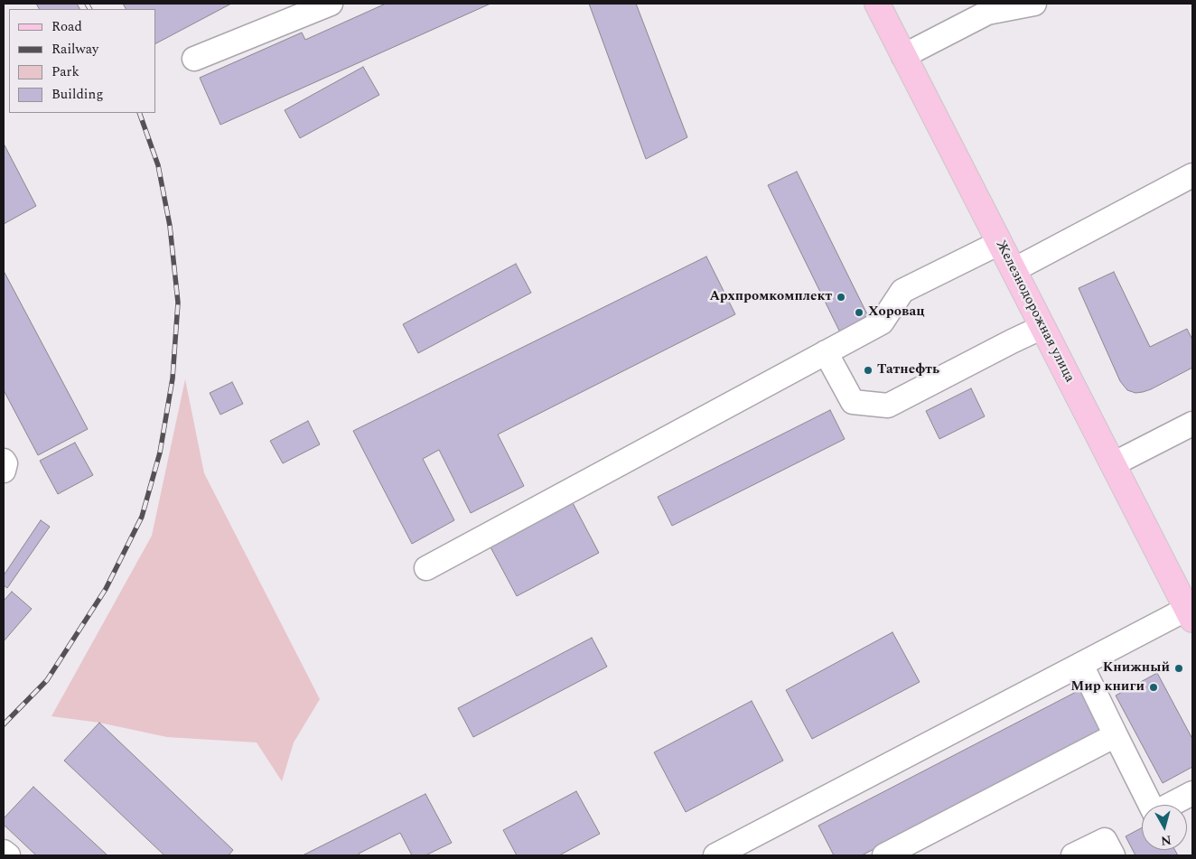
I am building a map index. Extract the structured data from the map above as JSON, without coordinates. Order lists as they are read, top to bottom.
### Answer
{
  "streets": {
    "main road": ["Железнодорожная улица"]
  },
  "places": [
    "Архпромкомплект",
    "Хоровац",
    "Татнефть",
    "Книжный",
    "Мир книги"
  ],
  "legend": [
    "Road",
    "Railway",
    "Park",
    "Building"
  ],
  "north": "bottom"
}
